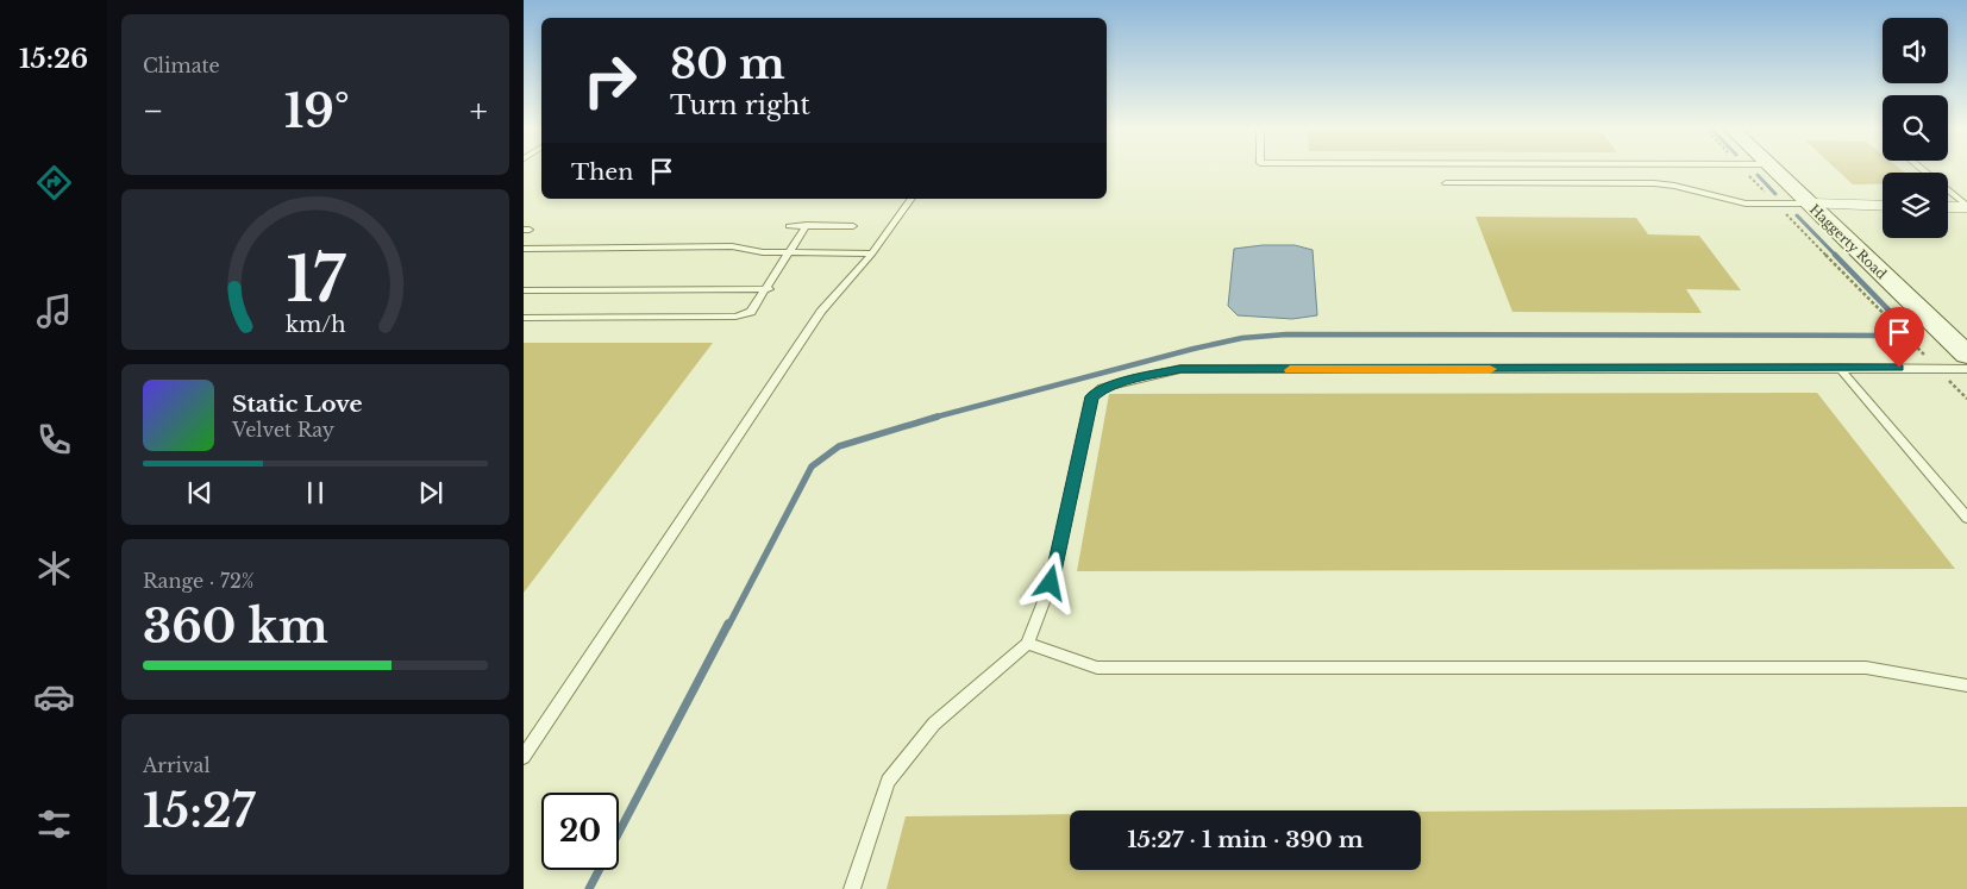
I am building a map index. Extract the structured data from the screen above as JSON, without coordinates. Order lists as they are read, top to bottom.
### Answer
{
  "streets": {
    "main road": ["Haggerty Road"]
  },
  "page": {
    "tabs": "15:26",
    "tile": [
      "Climate",
      ["Range · 72%", "360 km"],
      ["Arrival", "15:27"]
    ],
    "turn": ["80 m", "Turn right"],
    "heat": ["−", "19°", "+"],
    "then": "Then",
    "song": ["Static Love", "Velvet Ray"],
    "limit": "20",
    "trip": "15:27 · 1 min · 390 m",
    "gauge": ["17", "km/h"]
  }
}
